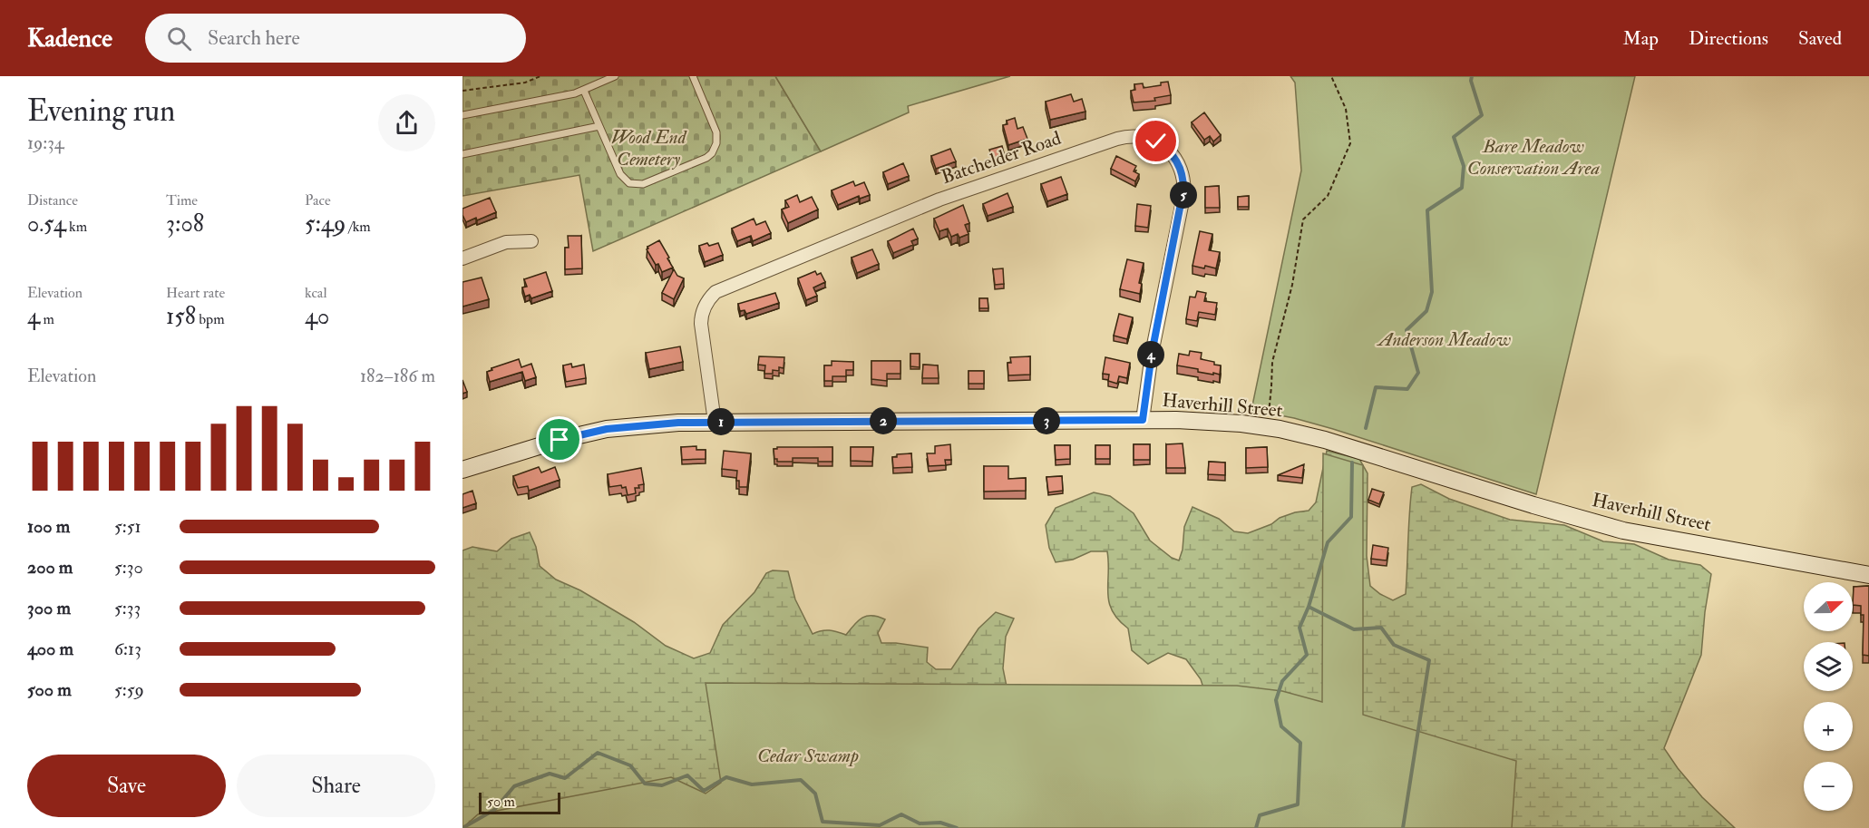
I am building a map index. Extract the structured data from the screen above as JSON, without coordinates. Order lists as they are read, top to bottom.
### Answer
{
  "streets": {
    "main road": ["Haverhill Street"],
    "street": ["Batchelder Road"]
  },
  "crossings": [
    ["Batchelder Road", "Haverhill Street"]
  ],
  "parks": [
    "Wood End Cemetery",
    "Bare Meadow Conservation Area",
    "Anderson Meadow",
    "Cedar Swamp"
  ],
  "scale_bar": "50 m",
  "north": "right",
  "page": {
    "header": "Kadence",
    "search": "Search here",
    "nav": ["Map", "Directions", "Saved"],
    "heading": ["Evening run", "19:34"],
    "stats": [
      ["Distance", "0.54 km"],
      ["Time", "3:08"],
      ["Pace", "5:49 /km"],
      ["Elevation", "4 m"],
      ["Heart rate", "158 bpm"],
      ["kcal", "40"]
    ],
    "pins": [
      "5",
      "4",
      "2",
      "3",
      "1"
    ],
    "chart": ["Elevation", "182–186 m"],
    "list": [
      {
        "name": "100 m",
        "note": "5:51"
      },
      {
        "name": "200 m",
        "note": "5:30"
      },
      {
        "name": "300 m",
        "note": "5:33"
      },
      {
        "name": "400 m",
        "note": "6:13"
      },
      {
        "name": "500 m",
        "note": "5:59"
      }
    ],
    "map_buttons": ["+", "−"],
    "buttons": ["Save", "Share"],
    "scale": "50 m"
  }
}
